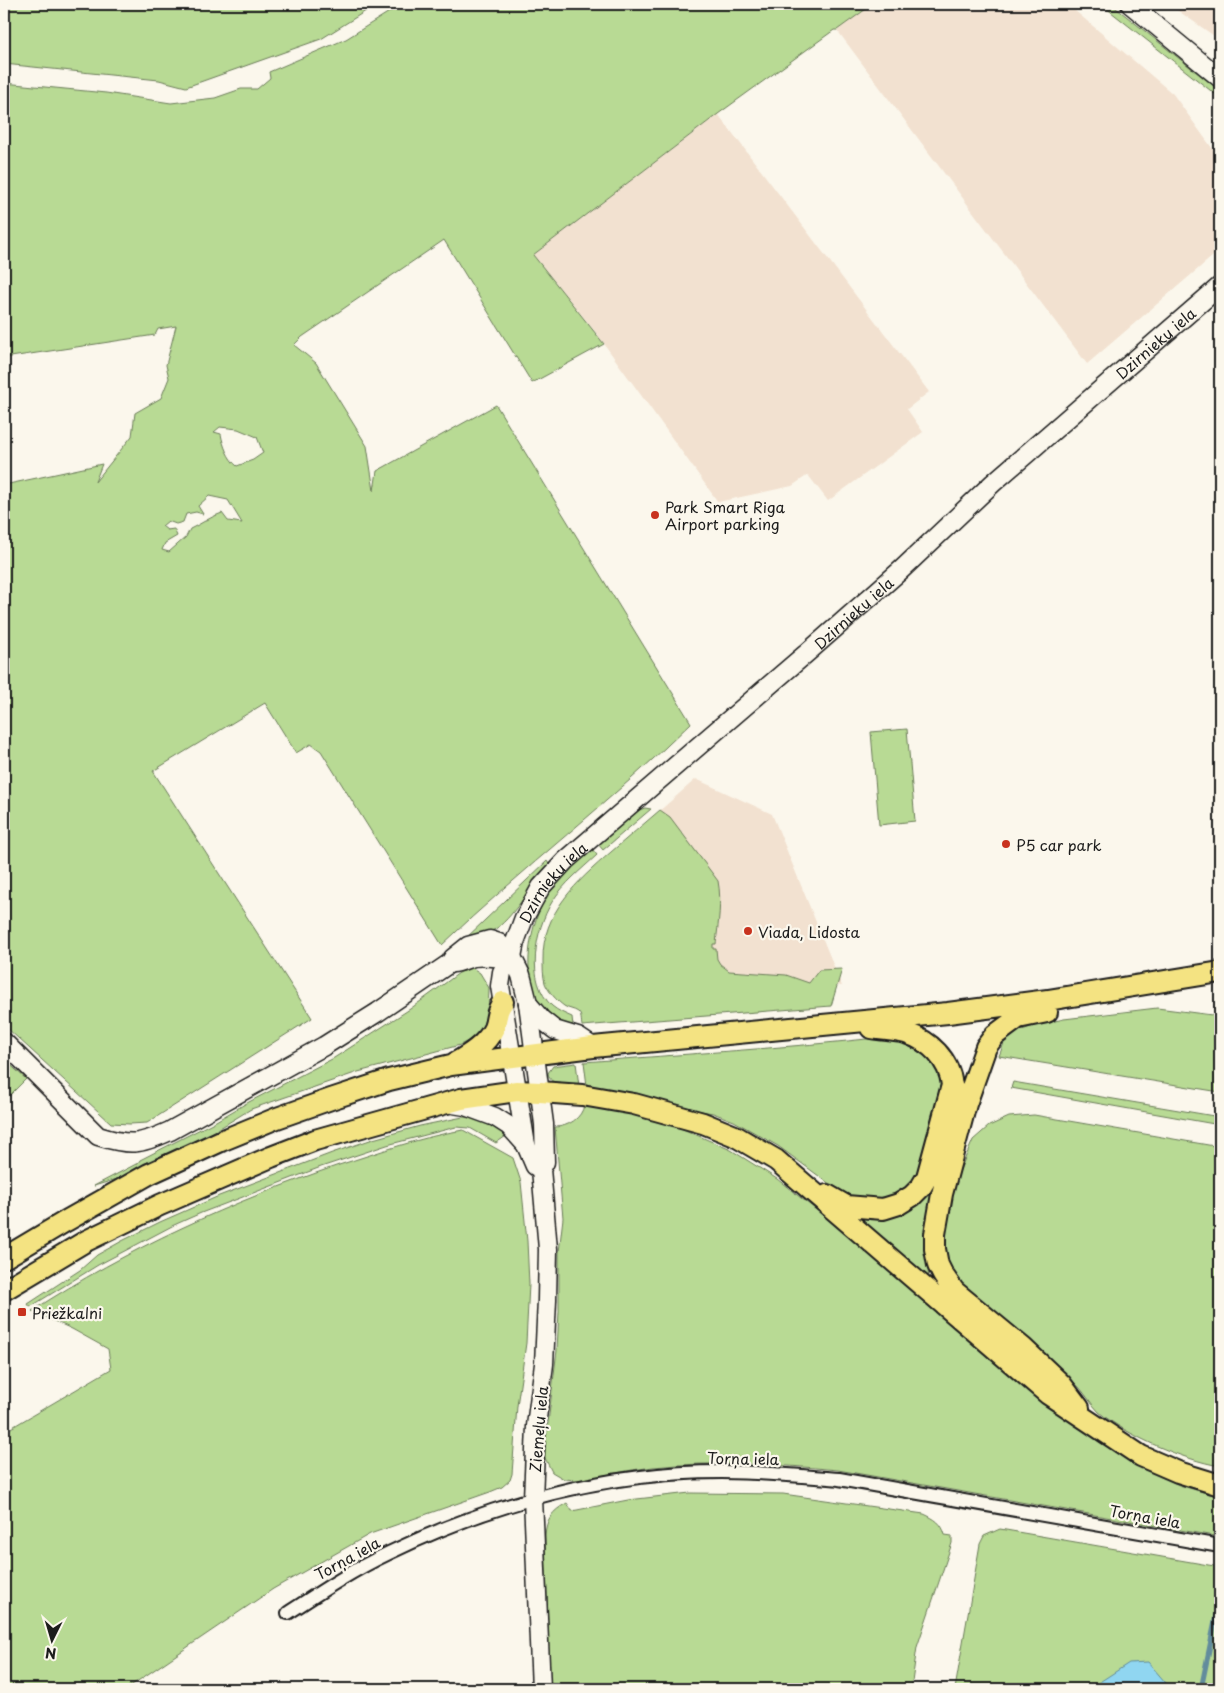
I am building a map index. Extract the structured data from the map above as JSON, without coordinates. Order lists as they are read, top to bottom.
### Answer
{
  "streets": {
    "street": ["Dzirnieku iela", "Ziemeļu iela", "Torņa iela"]
  },
  "crossings": [
    ["Dzirnieku iela", "Ziemeļu iela"],
    ["Ziemeļu iela", "Torņa iela"]
  ],
  "places": {
    "other": ["Park Smart Riga Airport parking", "P5 car park", "Viada, Lidosta"],
    "transit": ["Priežkalni"]
  },
  "north": "bottom"
}
